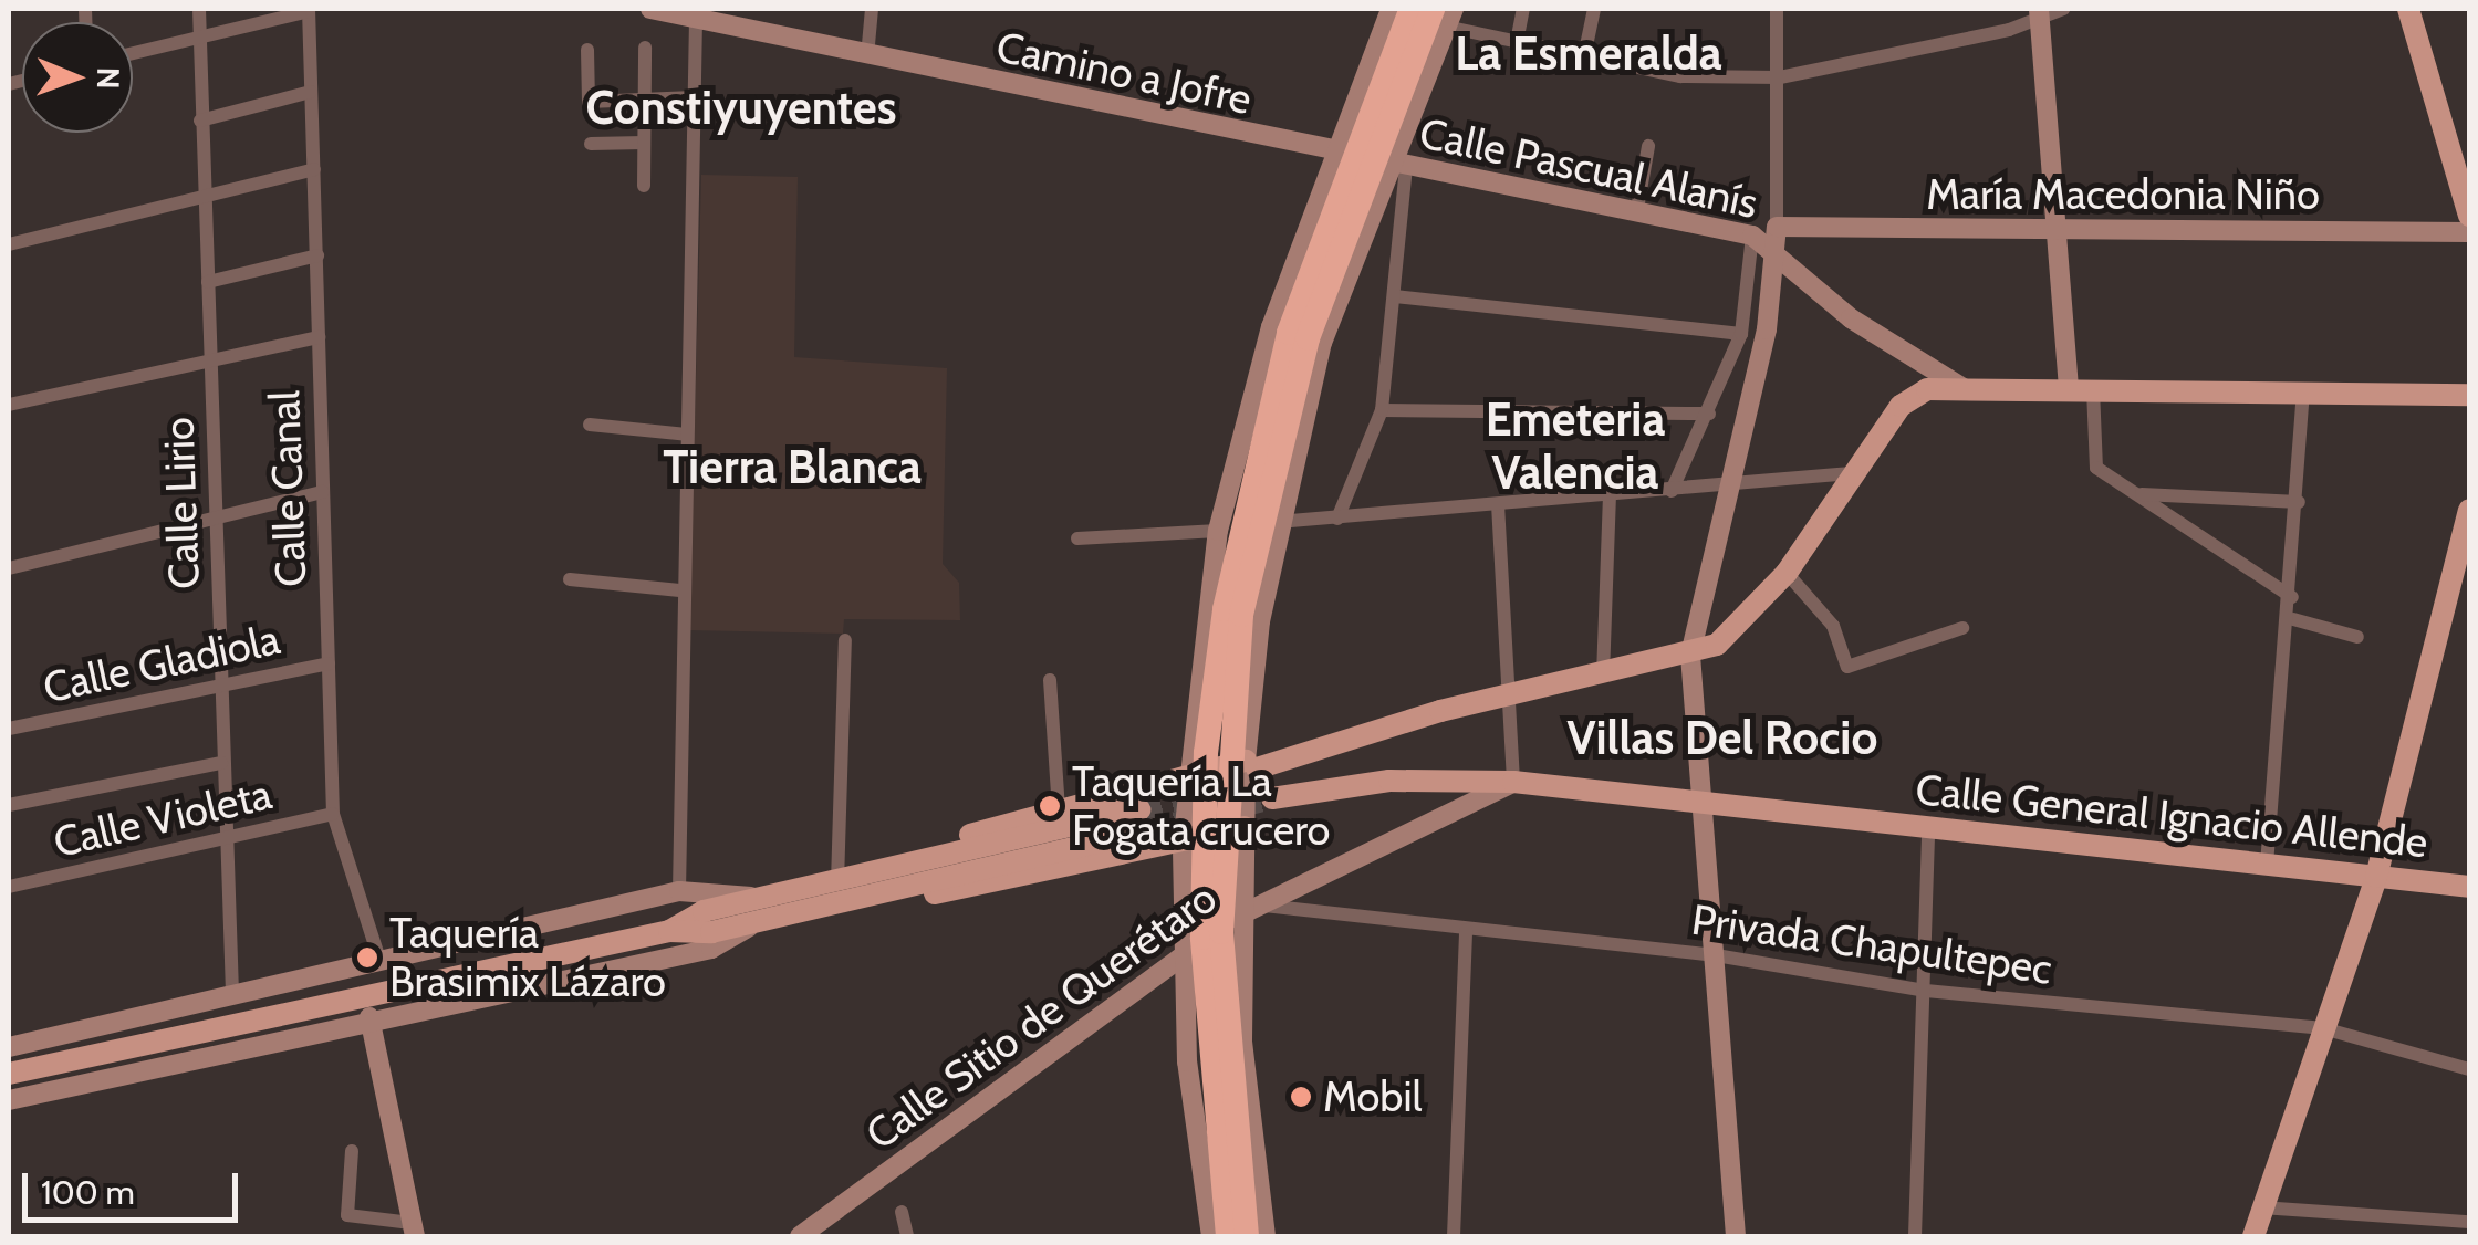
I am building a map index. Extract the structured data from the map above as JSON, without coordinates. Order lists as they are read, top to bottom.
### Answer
{
  "streets": {
    "main road": ["Calle General Ignacio Allende"],
    "street": [
      "Camino a Jofre",
      "Calle Pascual Alanís",
      "María Macedonia Niño",
      "Calle Canal",
      "Calle Lirio",
      "Calle Gladiola",
      "Calle Violeta",
      "Privada Chapultepec",
      "Calle Sitio de Querétaro"
    ]
  },
  "crossings": [
    ["Camino a Jofre", "Calle Pascual Alanís"],
    ["Calle Pascual Alanís", "María Macedonia Niño"],
    ["Calle Canal", "Calle Gladiola"],
    ["Calle Canal", "Calle Violeta"],
    ["Calle Lirio", "Calle Gladiola"],
    ["Calle Lirio", "Calle Violeta"],
    ["Calle General Ignacio Allende", "Calle Sitio de Querétaro"],
    ["Privada Chapultepec", "Calle Sitio de Querétaro"]
  ],
  "districts": [
    "La Esmeralda",
    "Constiyuyentes",
    "Emeteria Valencia",
    "Tierra Blanca",
    "Villas Del Rocio"
  ],
  "places": ["Taquería La Fogata crucero", "Taquería Brasimix Lázaro", "Mobil"],
  "scale_bar": "100 m",
  "north": "right"
}
